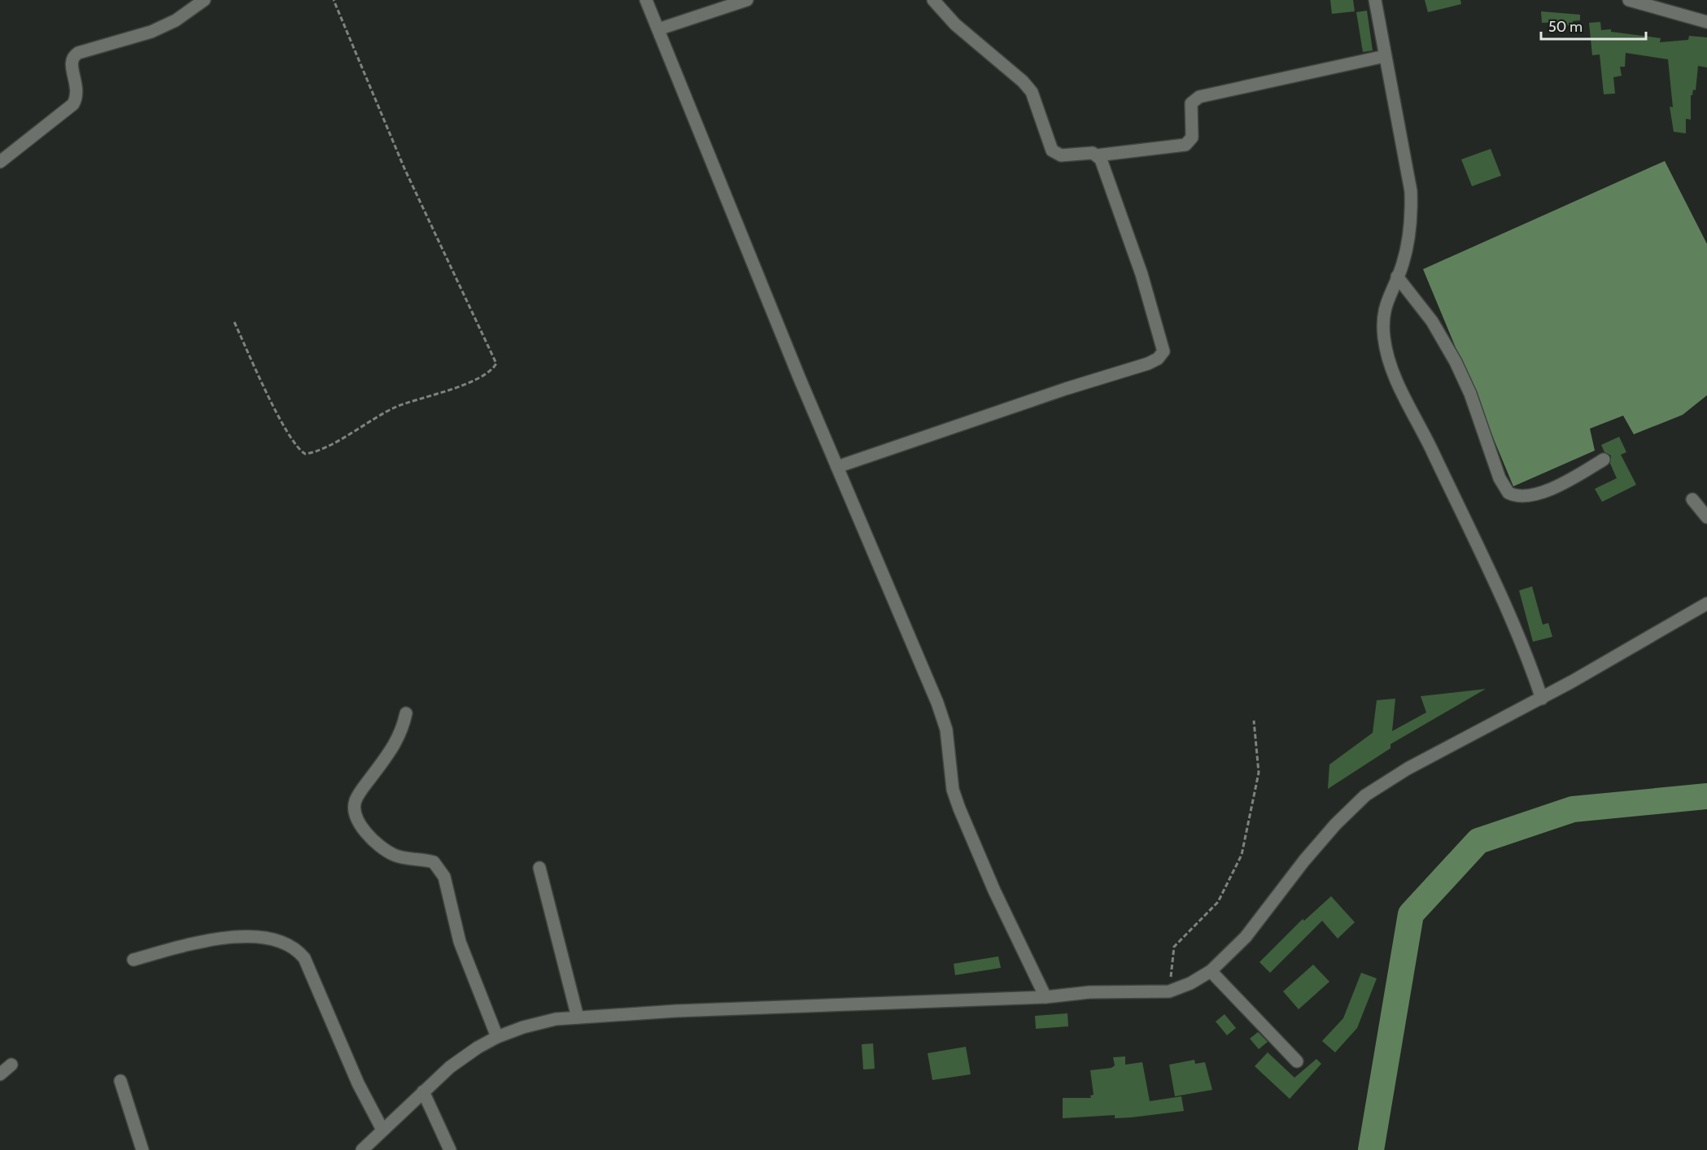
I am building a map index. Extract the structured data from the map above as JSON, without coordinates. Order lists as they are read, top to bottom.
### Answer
{
  "scale_bar": "50 m"
}
